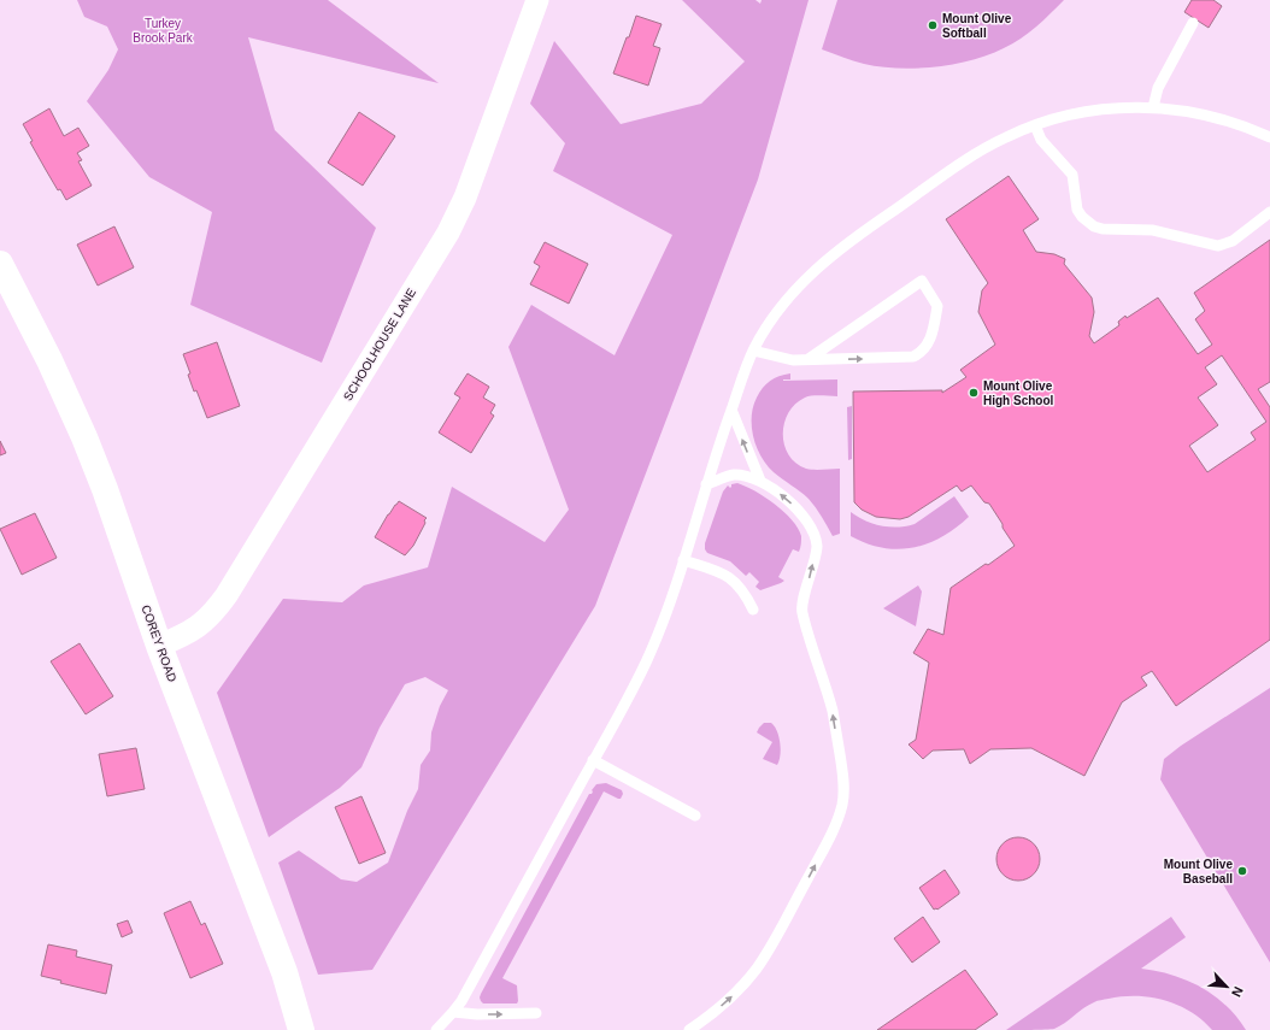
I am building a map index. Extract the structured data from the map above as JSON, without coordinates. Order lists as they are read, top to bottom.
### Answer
{
  "streets": {
    "street": ["SCHOOLHOUSE LANE", "COREY ROAD"]
  },
  "crossings": [
    ["SCHOOLHOUSE LANE", "COREY ROAD"]
  ],
  "parks": ["Turkey Brook Park"],
  "places": ["Mount Olive Softball", "Mount Olive High School", "Mount Olive Baseball"],
  "north": "bottom right"
}
